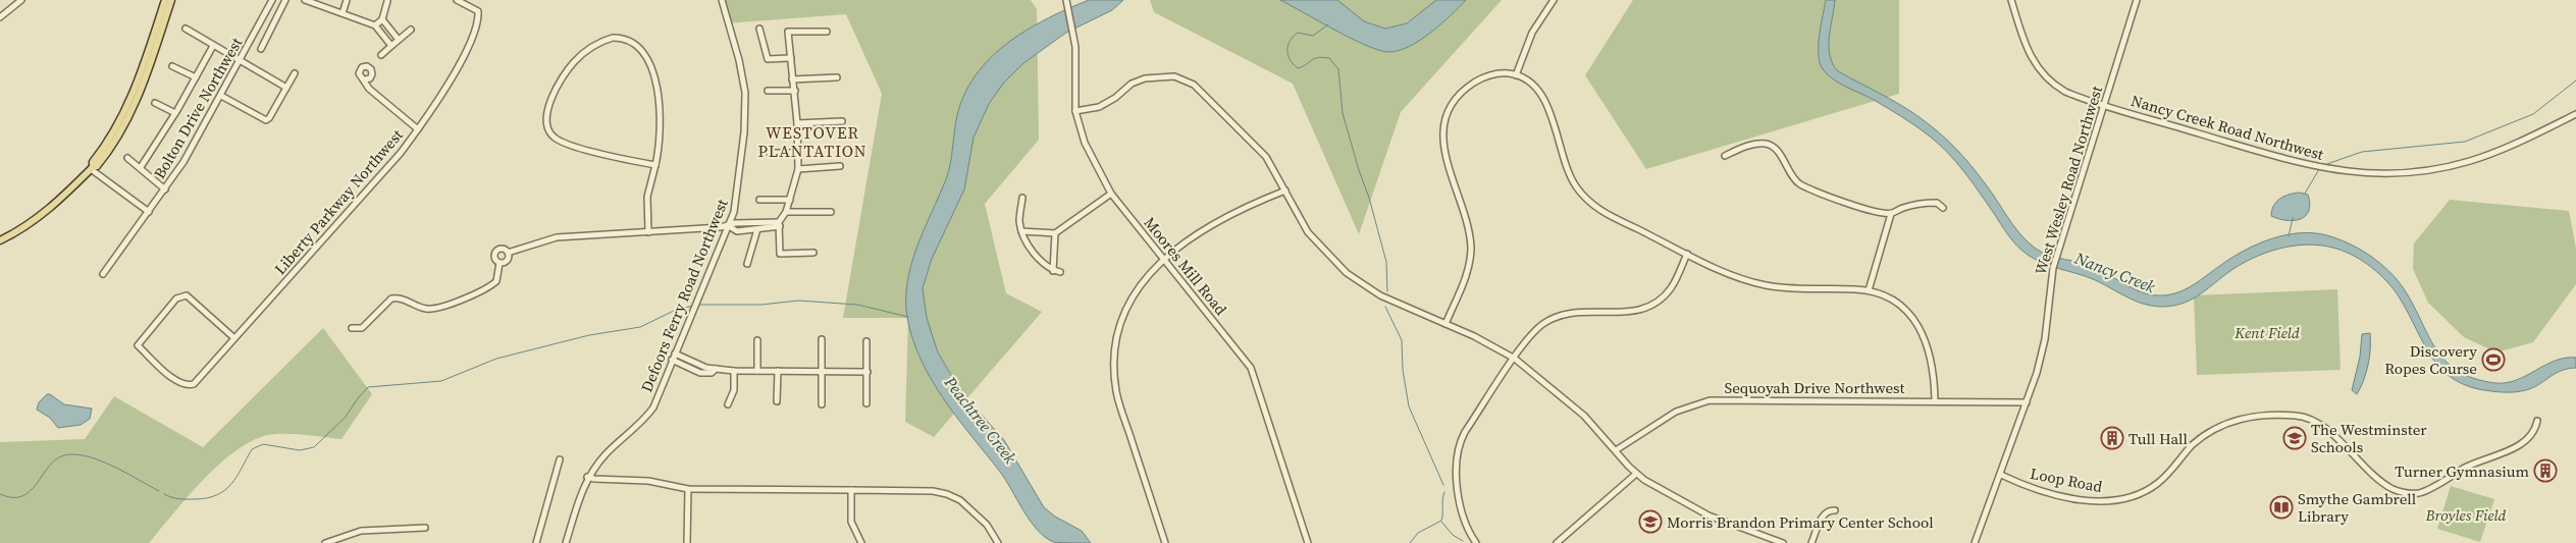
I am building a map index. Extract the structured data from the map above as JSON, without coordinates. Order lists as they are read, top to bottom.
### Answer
{
  "streets": {
    "street": [
      "Bolton Drive Northwest",
      "Nancy Creek Road Northwest",
      "West Wesley Road Northwest",
      "Liberty Parkway Northwest",
      "Moores Mill Road",
      "Defoors Ferry Road Northwest",
      "Sequoyah Drive Northwest",
      "Loop Road"
    ]
  },
  "crossings": [
    ["Nancy Creek Road Northwest", "West Wesley Road Northwest"],
    ["West Wesley Road Northwest", "Sequoyah Drive Northwest"],
    ["West Wesley Road Northwest", "Loop Road"]
  ],
  "districts": ["WESTOVER PLANTATION"],
  "water": ["Nancy Creek", "Peachtree Creek"],
  "parks": ["Kent Field", "Broyles Field"],
  "places": {
    "sports": ["Discovery Ropes Course"],
    "building": ["Tull Hall", "Turner Gymnasium"],
    "school or university": ["The Westminster Schools", "Morris Brandon Primary Center School"],
    "library": ["Smythe Gambrell Library"]
  }
}
